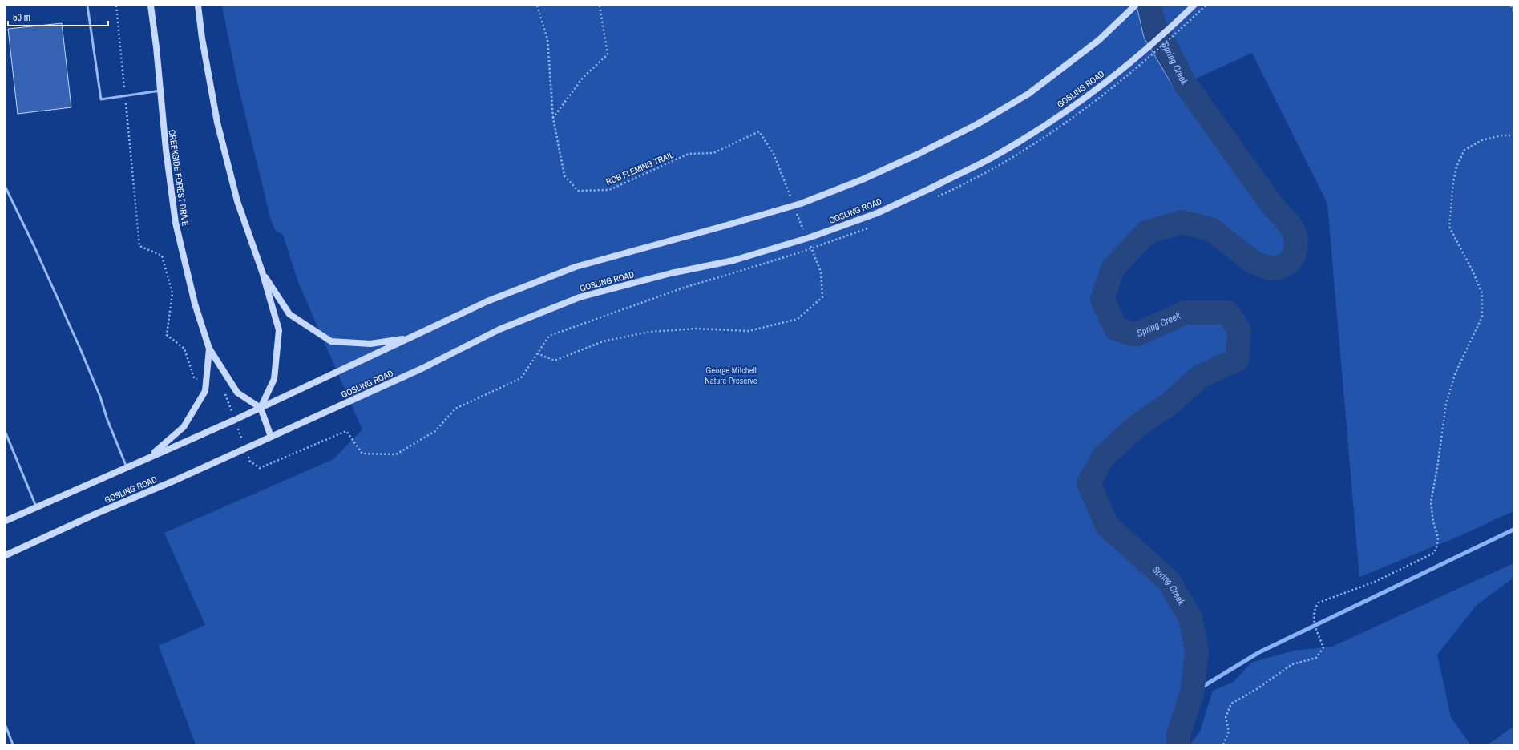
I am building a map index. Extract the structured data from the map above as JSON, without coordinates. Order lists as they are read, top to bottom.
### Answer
{
  "streets": {
    "main road": ["GOSLING ROAD", "CREEKSIDE FOREST DRIVE"],
    "path": ["ROB FLEMING TRAIL"]
  },
  "water": ["Spring Creek"],
  "parks": ["George Mitchell Nature Preserve"],
  "scale_bar": "50 m"
}
